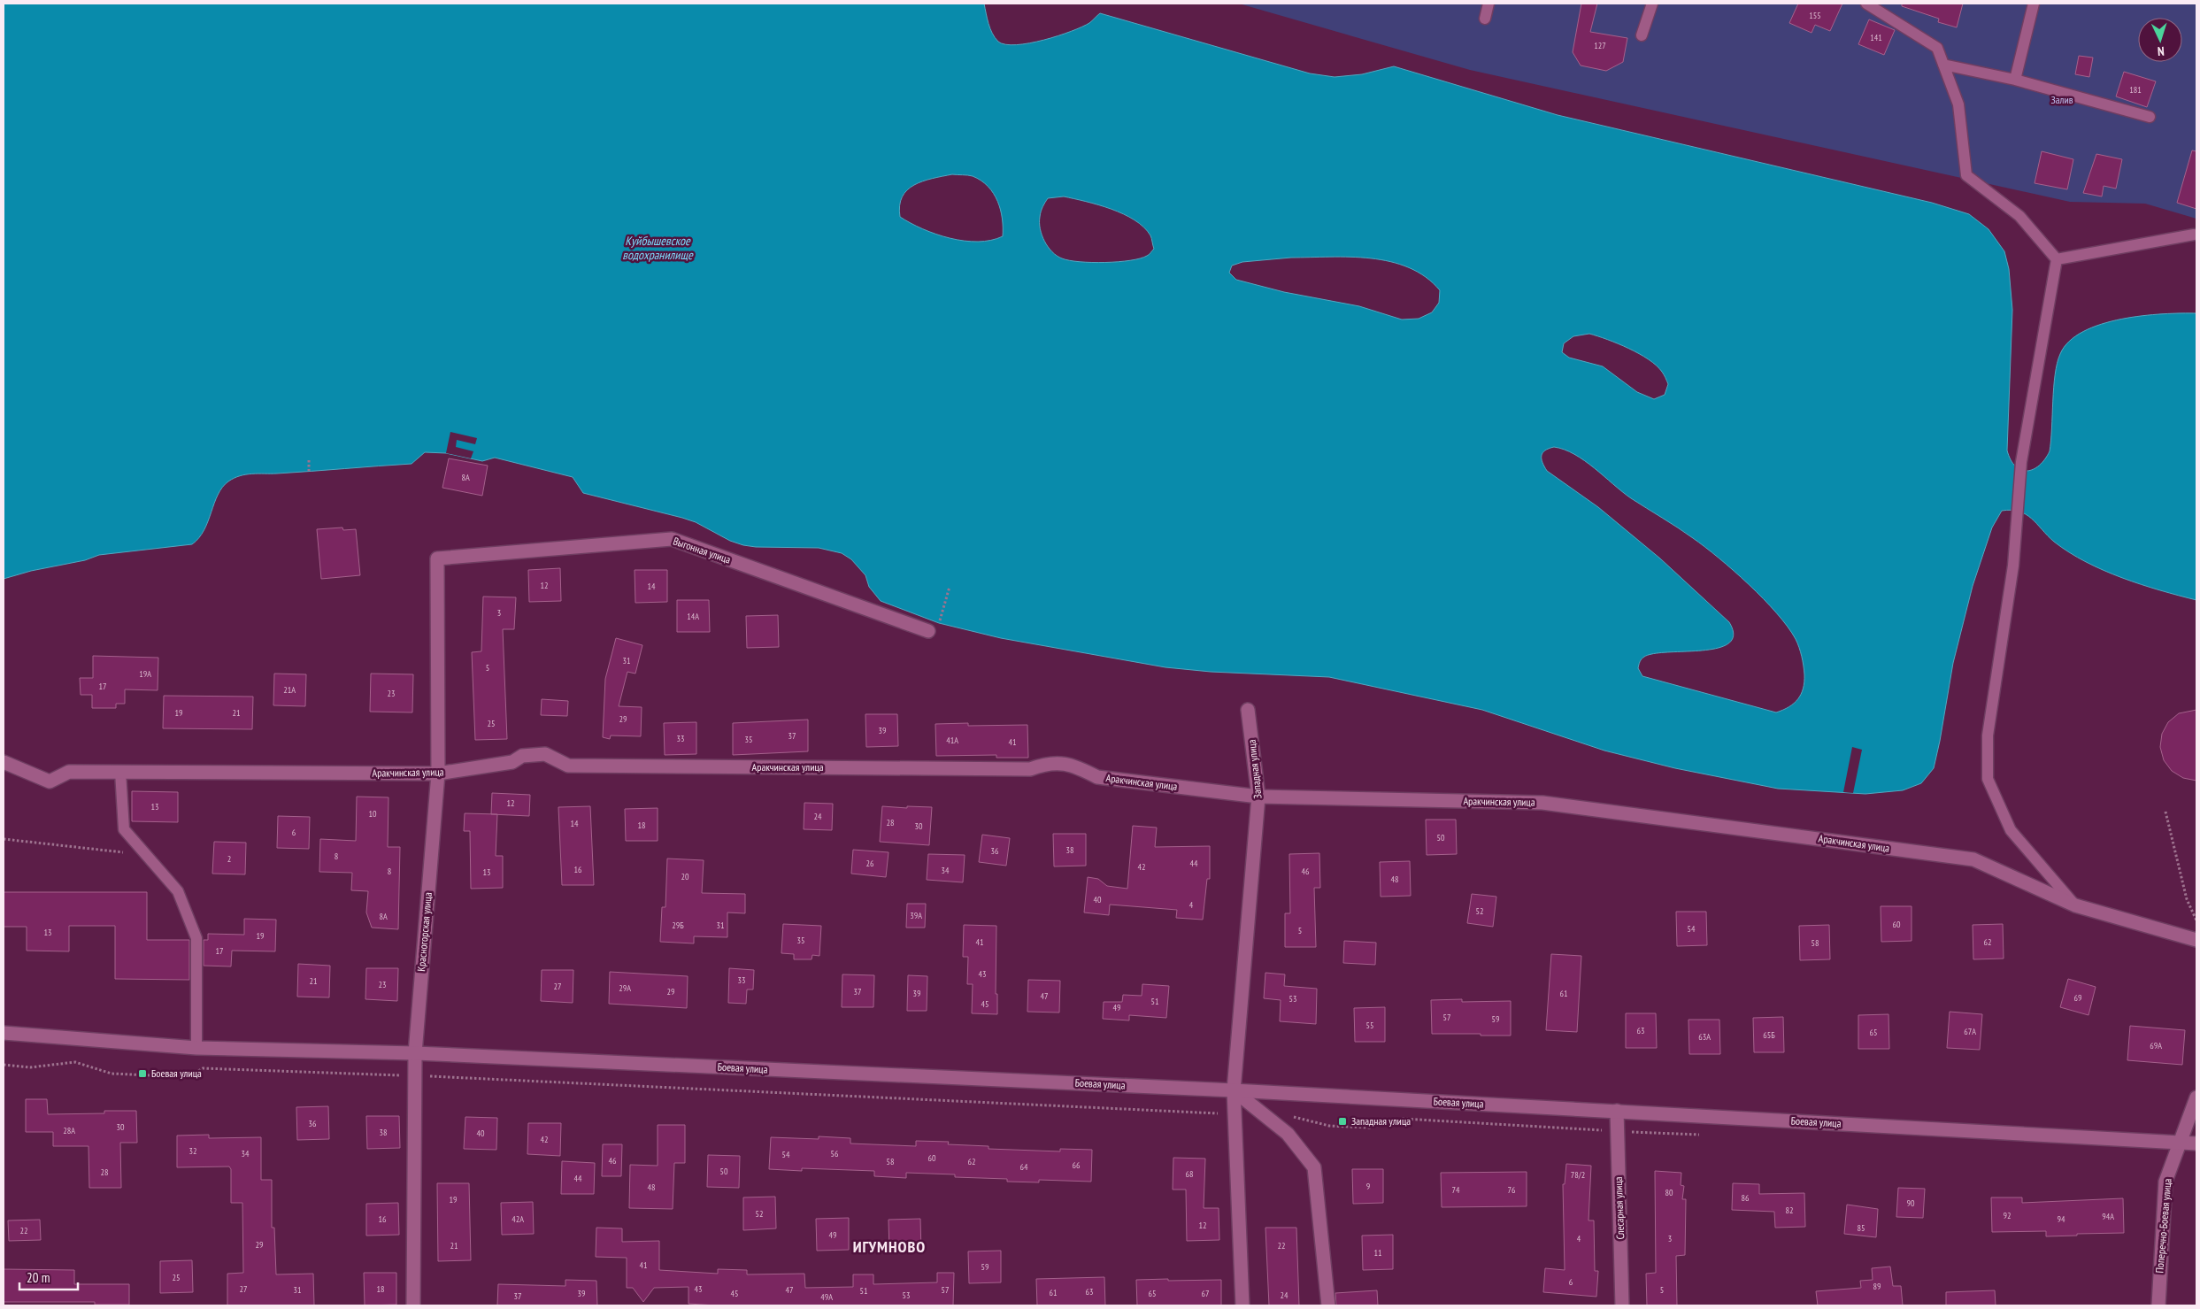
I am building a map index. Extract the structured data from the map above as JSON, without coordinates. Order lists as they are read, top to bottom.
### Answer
{
  "streets": {
    "street": [
      "Выгонная улица",
      "Аракчинская улица",
      "Западная улица",
      "Красногорская улица",
      "Боевая улица",
      "Слесарная улица",
      "Поперечно-Боевая улица"
    ]
  },
  "crossings": [
    ["Выгонная улица", "Красногорская улица"],
    ["Аракчинская улица", "Западная улица"],
    ["Аракчинская улица", "Красногорская улица"],
    ["Западная улица", "Боевая улица"],
    ["Красногорская улица", "Боевая улица"],
    ["Боевая улица", "Слесарная улица"],
    ["Боевая улица", "Поперечно-Боевая улица"]
  ],
  "districts": ["ИГУМНОВО"],
  "water": ["Куйбышевское водохранилище"],
  "parks": ["Залив"],
  "places": {
    "transit": ["Боевая улица", "Западная улица"]
  },
  "house_numbers": [
    "155",
    "141",
    "127",
    "181",
    "8А",
    "12",
    "14",
    "3",
    "14А",
    "31",
    "5",
    "19А",
    "17",
    "21А",
    "23",
    "19",
    "21",
    "29",
    "25",
    "39",
    "37",
    "33",
    "35",
    "41А",
    "41",
    "12",
    "13",
    "10",
    "24",
    "28",
    "14",
    "18",
    "30",
    "6",
    "50",
    "38",
    "36",
    "8",
    "2",
    "26",
    "44",
    "42",
    "16",
    "34",
    "8",
    "46",
    "13",
    "20",
    "48",
    "40",
    "4",
    "52",
    "39А",
    "8А",
    "60",
    "29Б",
    "31",
    "54",
    "5",
    "13",
    "19",
    "35",
    "41",
    "62",
    "58",
    "17",
    "43",
    "33",
    "21",
    "23",
    "27",
    "29А",
    "29",
    "37",
    "39",
    "61",
    "47",
    "69",
    "53",
    "51",
    "45",
    "49",
    "57",
    "59",
    "55",
    "63",
    "67А",
    "65",
    "65Б",
    "63А",
    "69А",
    "36",
    "30",
    "28А",
    "38",
    "40",
    "42",
    "32",
    "34",
    "56",
    "54",
    "60",
    "46",
    "58",
    "62",
    "66",
    "64",
    "50",
    "28",
    "68",
    "78/2",
    "44",
    "9",
    "48",
    "74",
    "76",
    "80",
    "86",
    "19",
    "90",
    "82",
    "52",
    "92",
    "94А",
    "16",
    "42А",
    "94",
    "12",
    "85",
    "22",
    "49",
    "4",
    "3",
    "29",
    "21",
    "22",
    "11",
    "41",
    "59",
    "25",
    "6",
    "89",
    "27",
    "18",
    "43",
    "31",
    "47",
    "57",
    "5",
    "51",
    "63",
    "61",
    "39",
    "45",
    "65",
    "67",
    "53",
    "24",
    "37",
    "49А"
  ],
  "scale_bar": "20 m",
  "north": "bottom"
}
